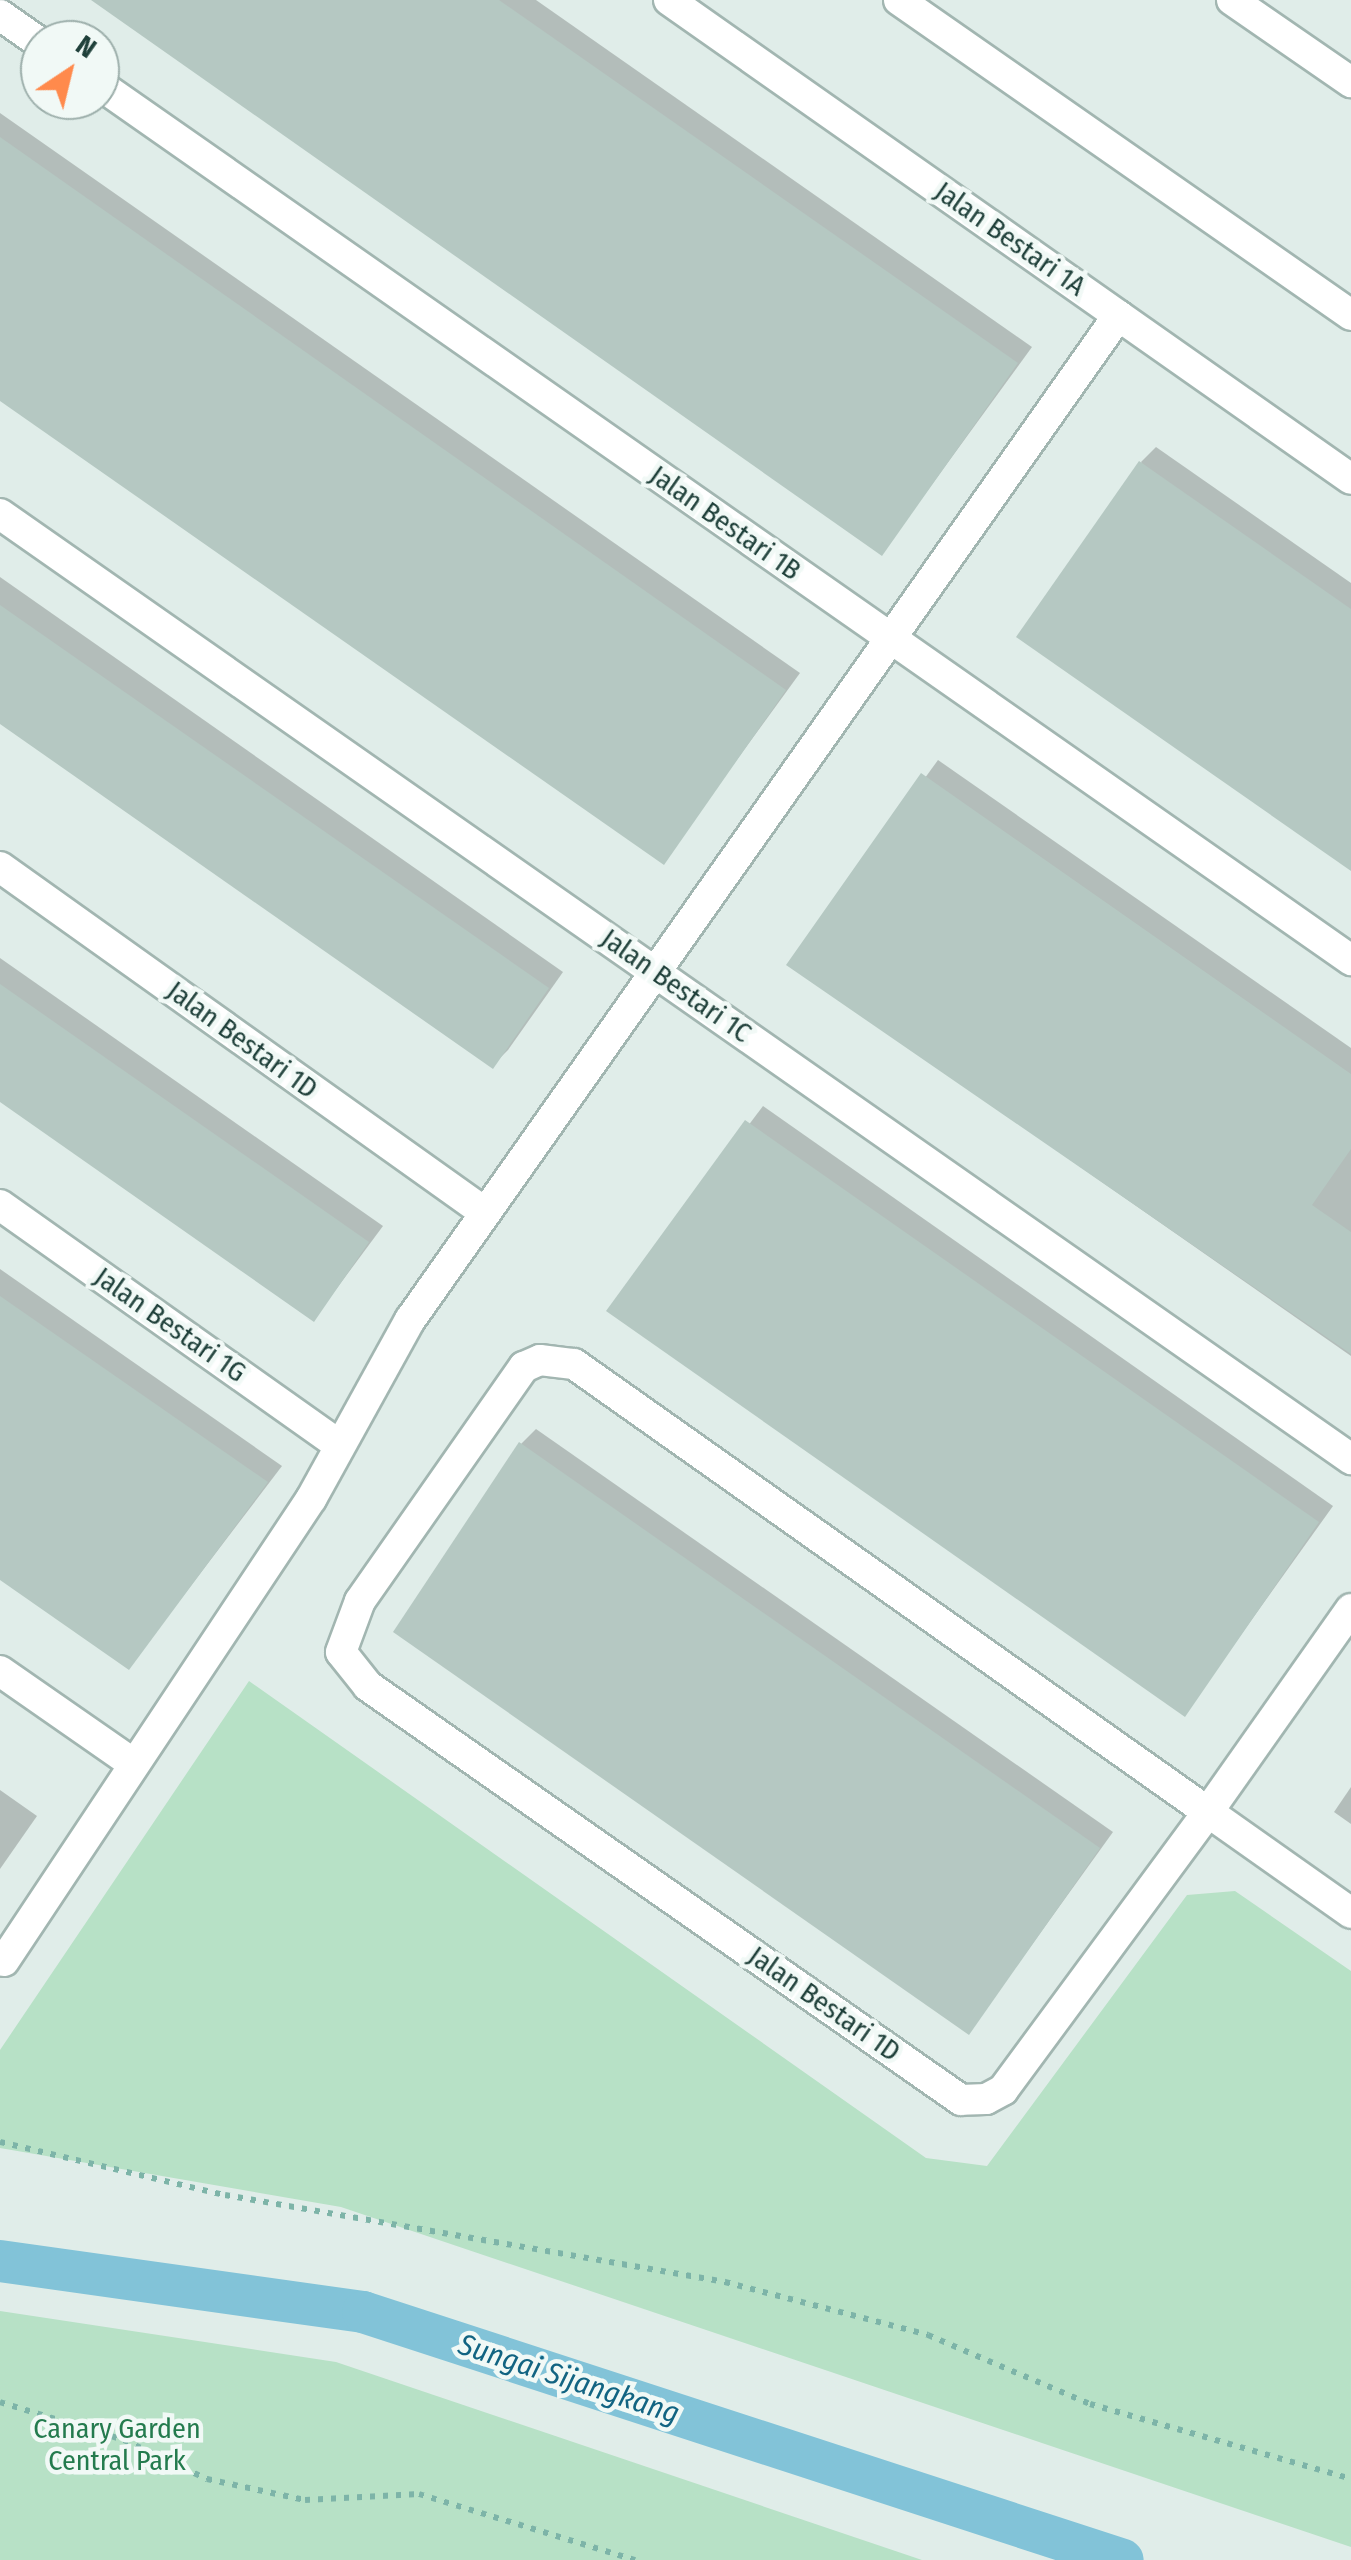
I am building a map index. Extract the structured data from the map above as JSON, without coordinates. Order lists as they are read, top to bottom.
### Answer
{
  "streets": {
    "street": [
      "Jalan Bestari 1A",
      "Jalan Bestari 1B",
      "Jalan Bestari 1C",
      "Jalan Bestari 1D",
      "Jalan Bestari 1G"
    ]
  },
  "water": ["Sungai Sijangkang"],
  "parks": ["Canary Garden Central Park"],
  "north": "top right"
}
